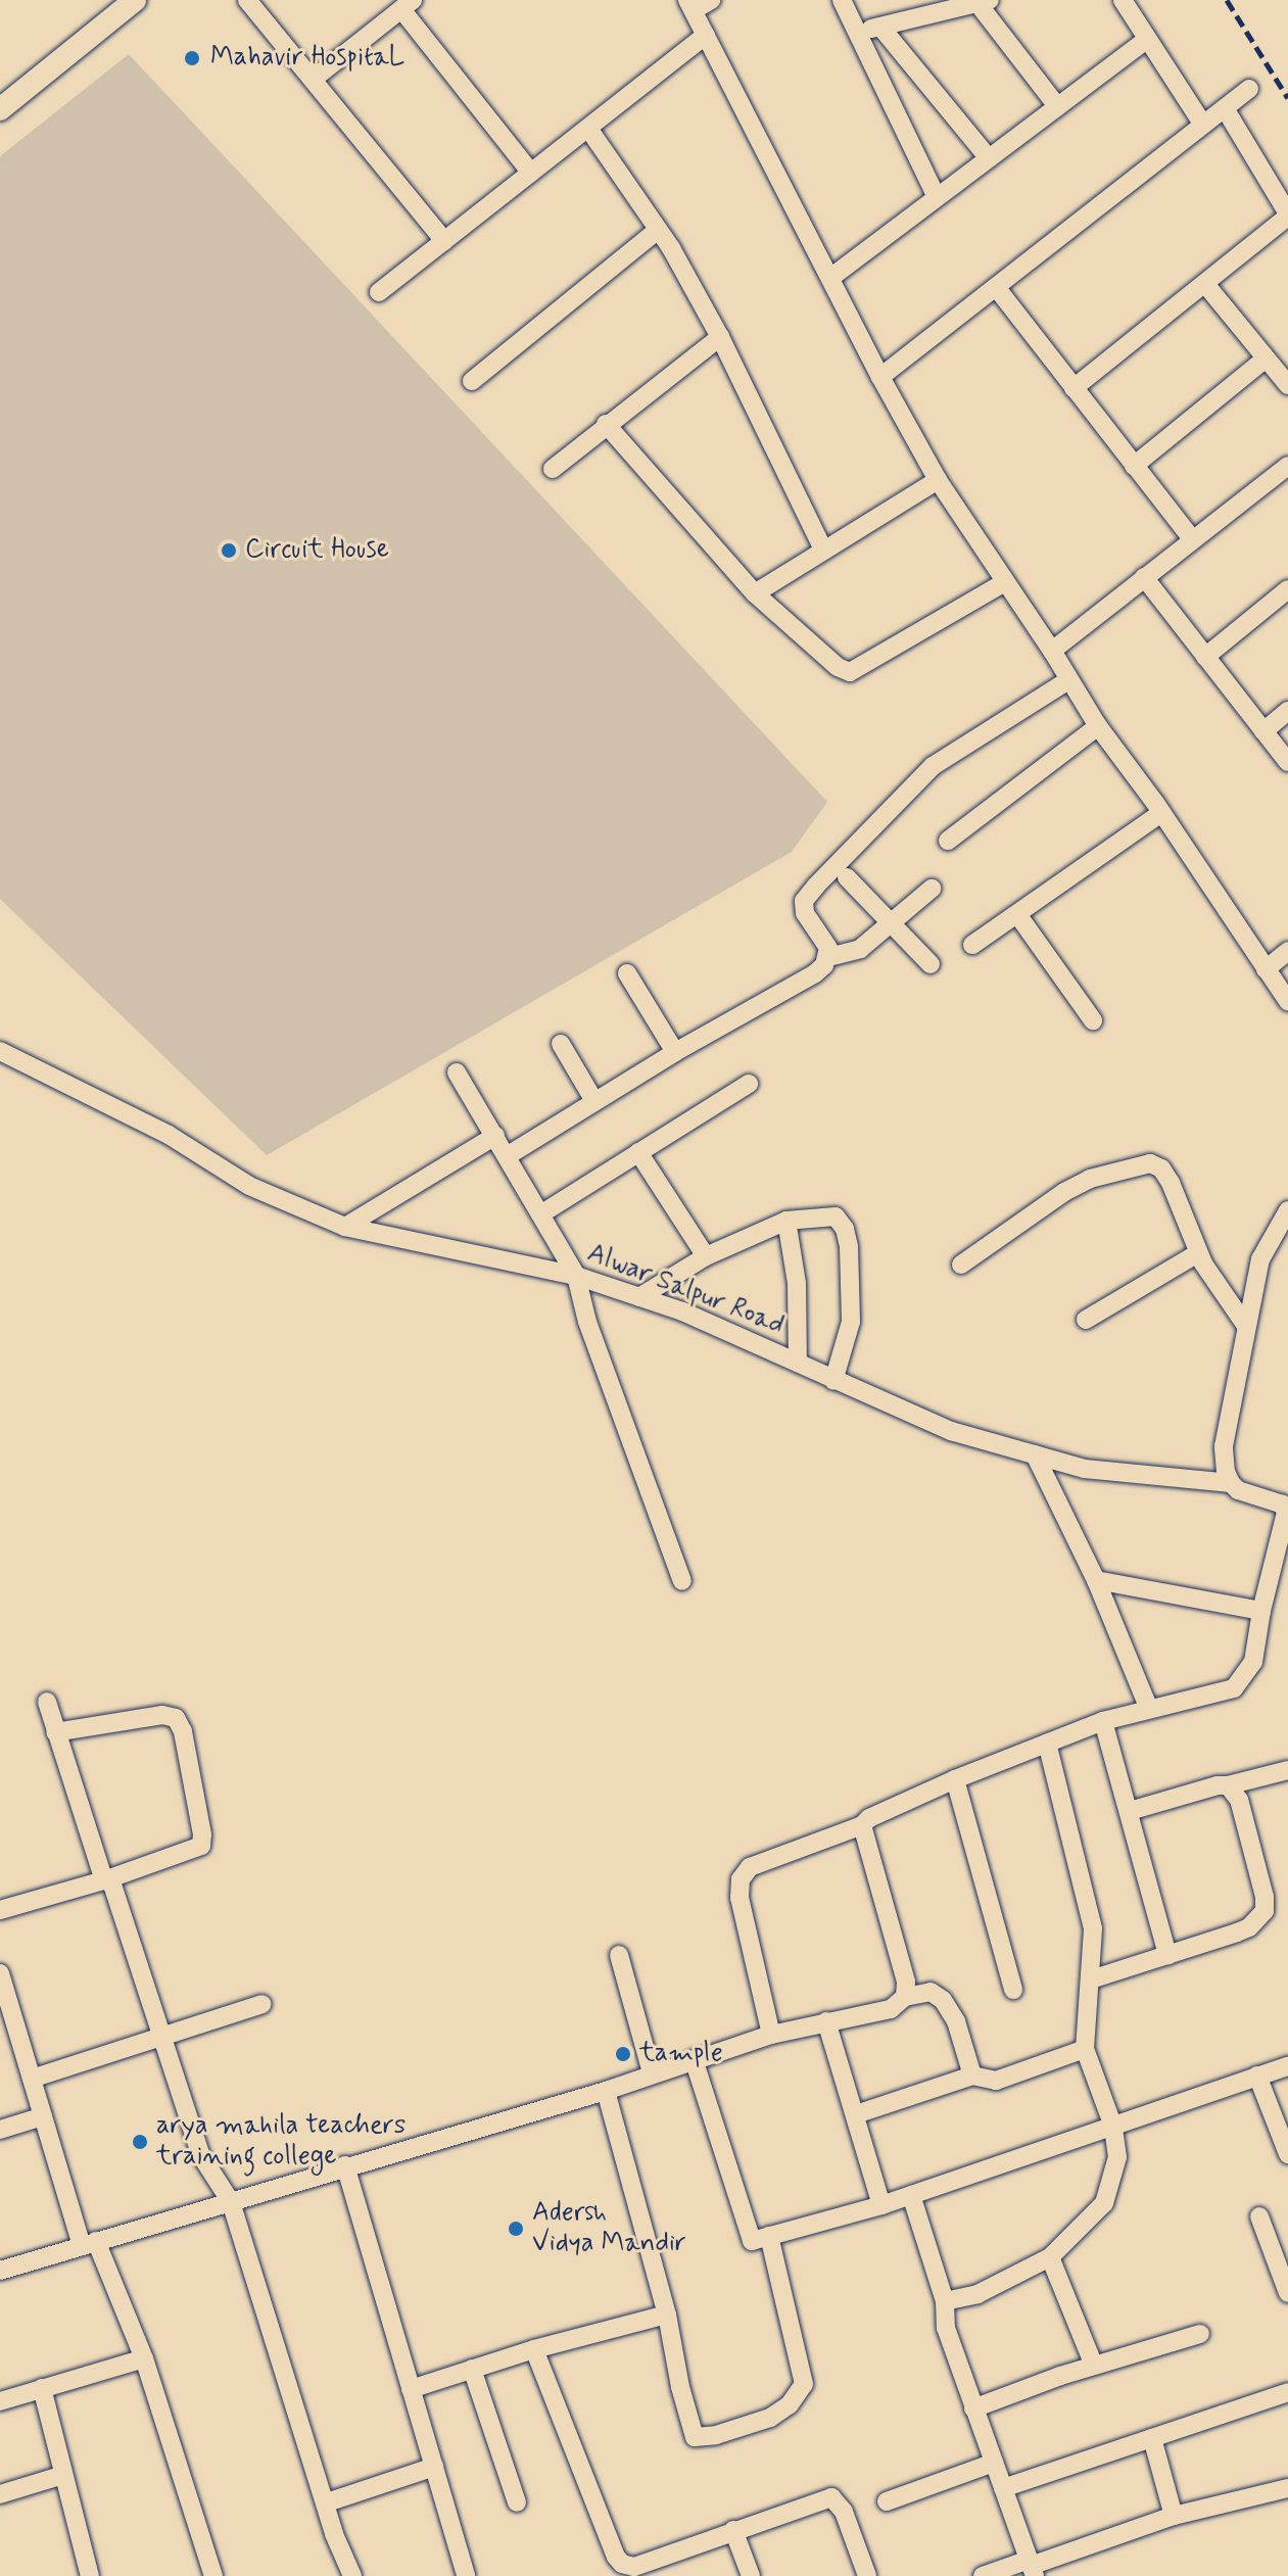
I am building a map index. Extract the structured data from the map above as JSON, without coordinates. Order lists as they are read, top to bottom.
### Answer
{
  "streets": {
    "street": ["Alwar Salpur Road"]
  },
  "places": [
    "Mahavir HospitaL",
    "Circuit House",
    "tample",
    "arya mahila teachers training college",
    "Adersh Vidya Mandir"
  ]
}
